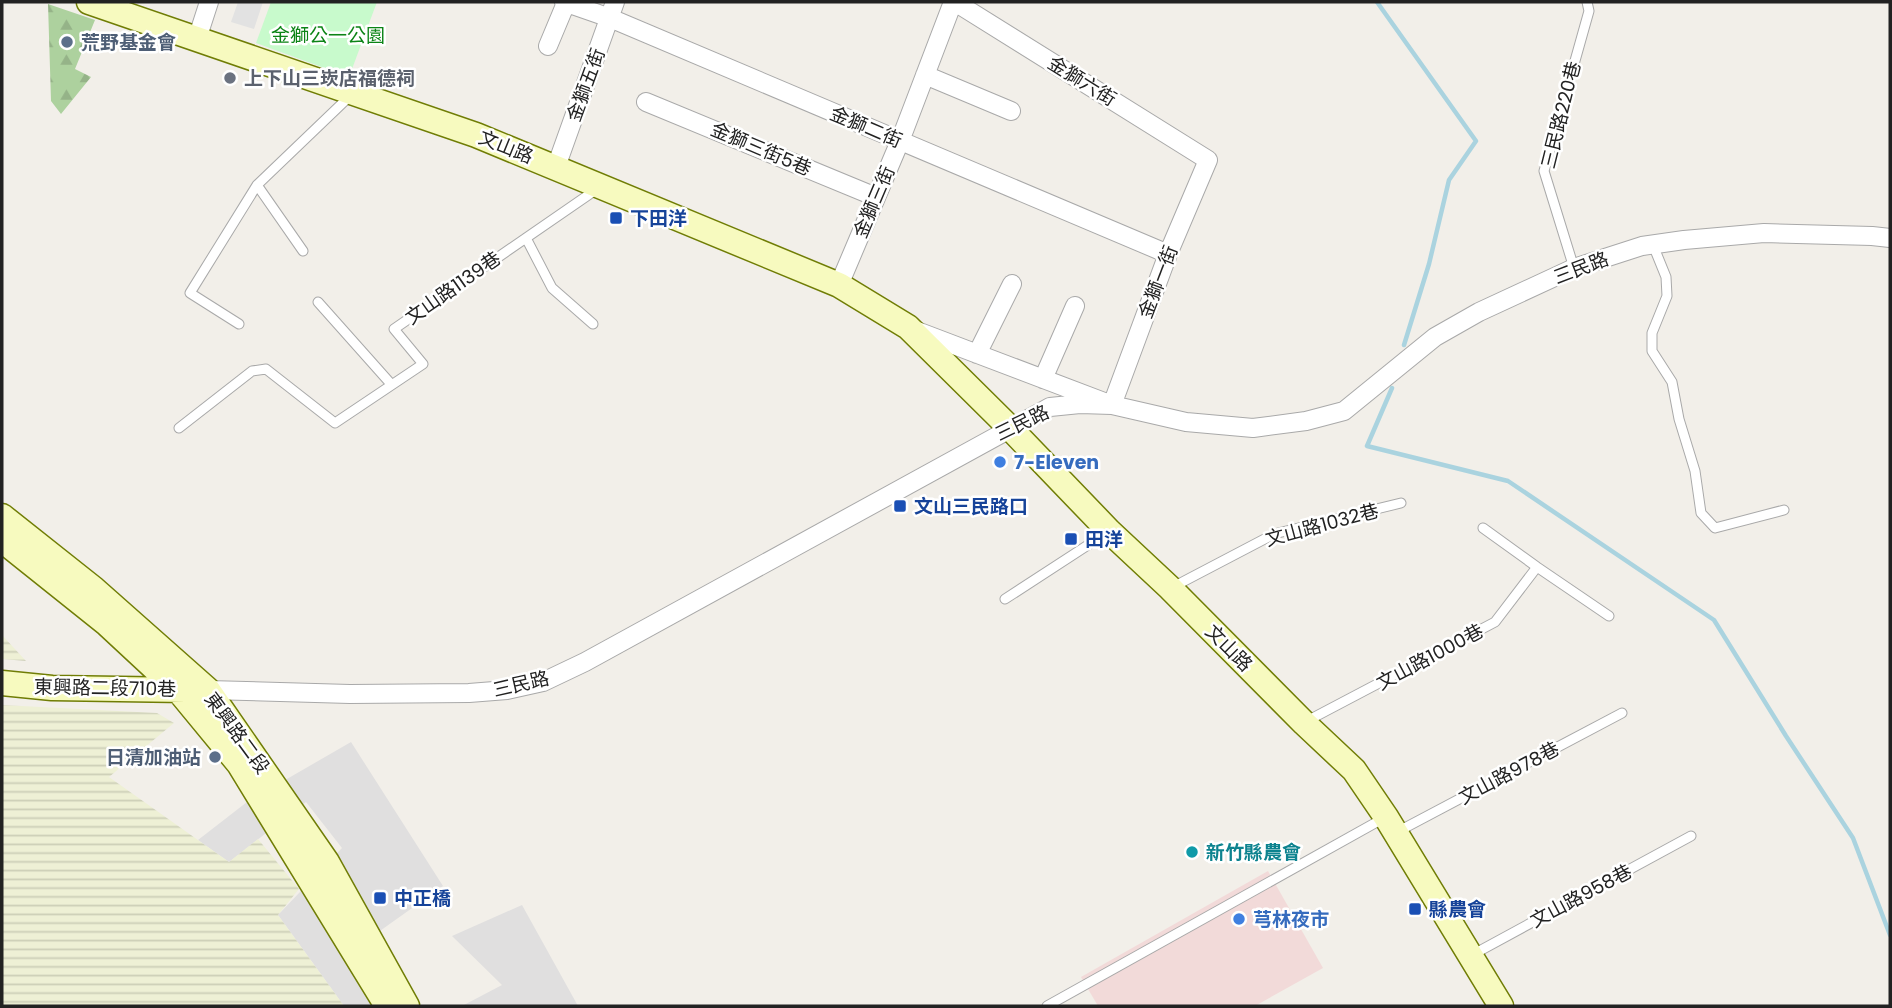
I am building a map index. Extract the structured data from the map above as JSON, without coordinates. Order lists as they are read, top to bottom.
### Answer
{
  "streets": {
    "main road": ["文山路", "東興路二段710巷", "東興路二段"],
    "street": [
      "金獅六街",
      "金獅五街",
      "金獅二街",
      "金獅三街5巷",
      "金獅三街",
      "三民路",
      "金獅一街"
    ],
    "lane": [
      "三民路220巷",
      "文山路1139巷",
      "文山路1032巷",
      "文山路1000巷",
      "文山路978巷",
      "文山路958巷"
    ]
  },
  "crossings": [
    ["金獅六街", "金獅三街"],
    ["金獅六街", "金獅一街"],
    ["金獅五街", "金獅二街"],
    ["金獅五街", "文山路"],
    ["三民路220巷", "三民路"],
    ["金獅二街", "金獅三街"],
    ["金獅二街", "金獅一街"],
    ["文山路", "金獅三街"],
    ["文山路", "三民路"],
    ["文山路", "金獅一街"],
    ["文山路", "文山路1139巷"],
    ["文山路", "文山路1032巷"],
    ["文山路", "文山路1000巷"],
    ["文山路", "文山路978巷"],
    ["文山路", "文山路958巷"],
    ["金獅三街5巷", "金獅三街"],
    ["三民路", "金獅一街"],
    ["三民路", "東興路二段710巷"],
    ["三民路", "東興路二段"],
    ["東興路二段710巷", "東興路二段"]
  ],
  "parks": ["金獅公一公園"],
  "places": {
    "other": [
      "荒野基金會",
      "上下山三崁店福德祠",
      "7-Eleven",
      "日清加油站",
      "新竹縣農會",
      "芎林夜市"
    ],
    "transit": [
      "下田洋",
      "文山三民路口",
      "田洋",
      "中正橋",
      "縣農會"
    ]
  }
}
